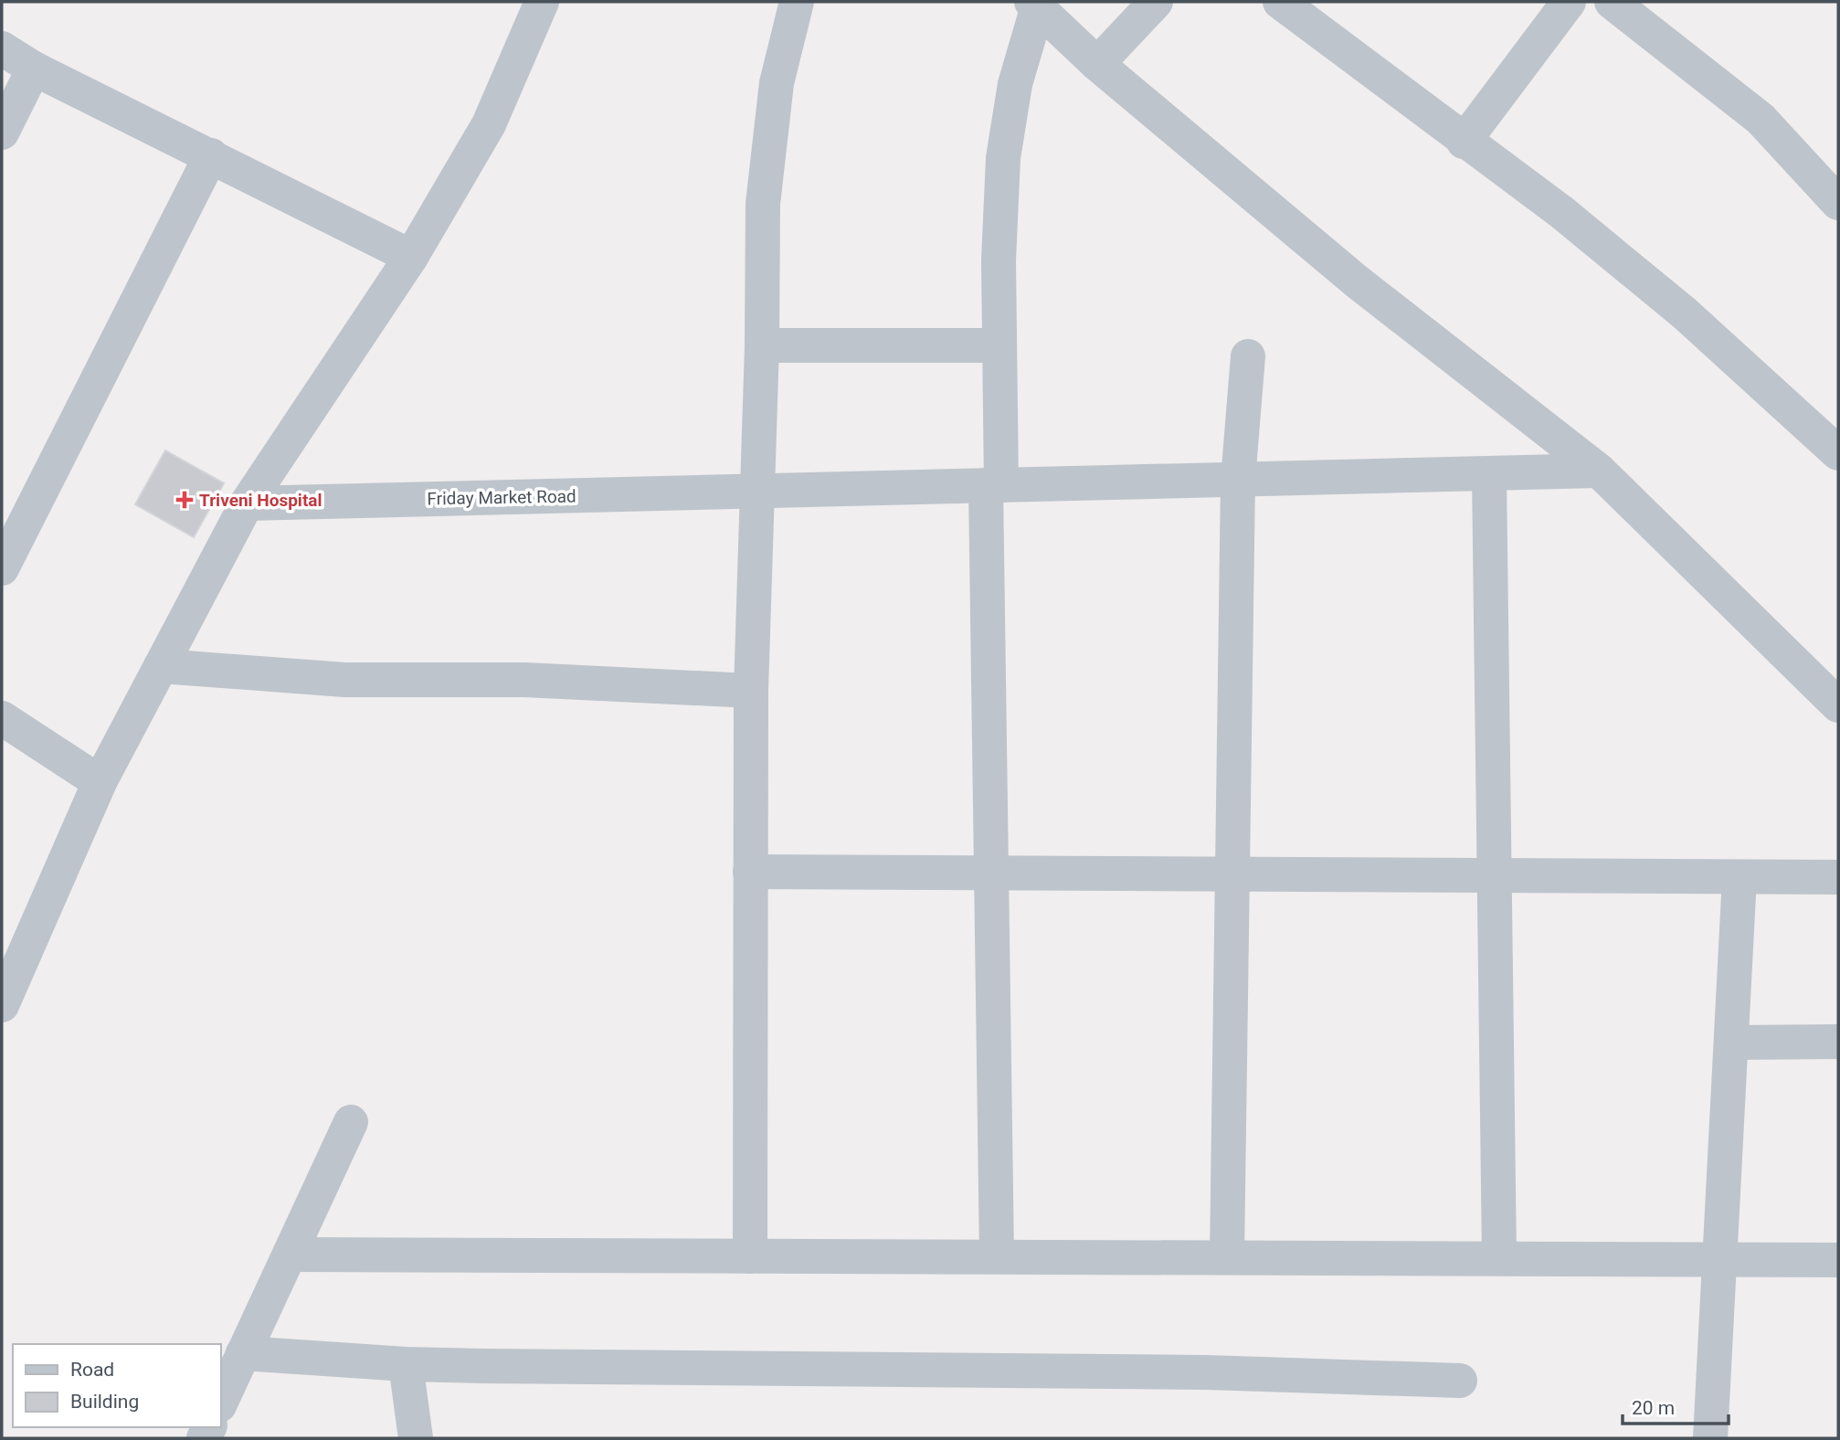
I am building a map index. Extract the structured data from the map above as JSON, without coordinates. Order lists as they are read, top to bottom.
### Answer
{
  "streets": {
    "street": ["Friday Market Road"]
  },
  "places": {
    "health": ["Triveni Hospital"]
  },
  "legend": ["Road", "Building"],
  "scale_bar": "20 m"
}
